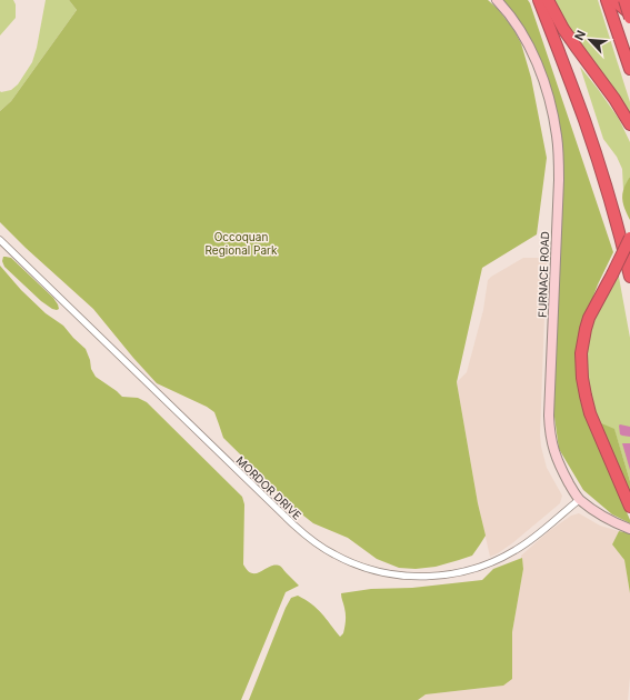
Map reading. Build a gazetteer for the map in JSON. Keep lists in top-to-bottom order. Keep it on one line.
{"streets":{"main road":["FURNACE ROAD"],"street":["MORDOR DRIVE"]},"crossings":[["FURNACE ROAD","MORDOR DRIVE"]],"parks":["Occoquan Regional Park"],"north":"top left"}
